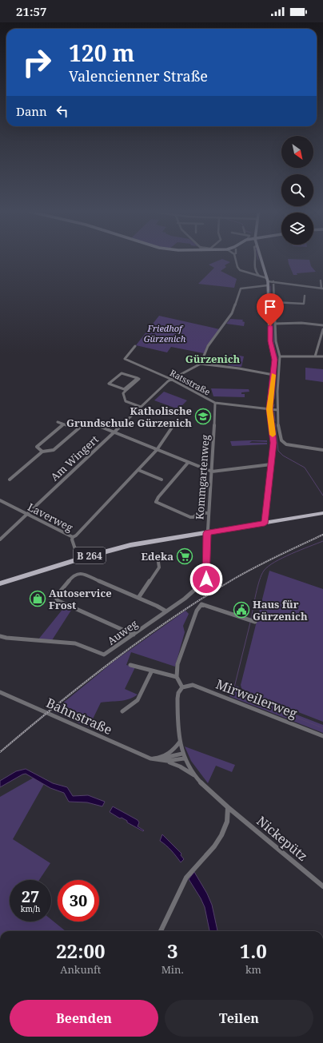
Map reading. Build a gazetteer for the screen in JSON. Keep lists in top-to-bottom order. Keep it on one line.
{"streets":{"main road":["B 264"],"street":["Ratsstraße","Am Wingert","Kommgartenweg","Laverweg","Auweg","Mirweilerweg","Bahnstraße","Nickepütz"]},"crossings":[["Ratsstraße","Am Wingert"],["Ratsstraße","Kommgartenweg"],["Am Wingert","Laverweg"],["Kommgartenweg","B 264"],["Kommgartenweg","Auweg"],["Laverweg","B 264"],["Bahnstraße","Nickepütz"]],"districts":["Gürzenich"],"parks":["Friedhof Gürzenich"],"places":{"school or university":["Katholische Grundschule Gürzenich"],"supermarket":["Edeka"],"shop":["Autoservice Frost"],"public building":["Haus für Gürzenich"]},"north":"bottom right","page":{"status":"21:57","turn":["120 m","Valencienner Straße"],"then":"Dann","speed":"27 km/h","limit":"30","eta":["22:00","Ankunft","3","Min.","1.0","km"],"buttons":["Beenden","Teilen"]}}
